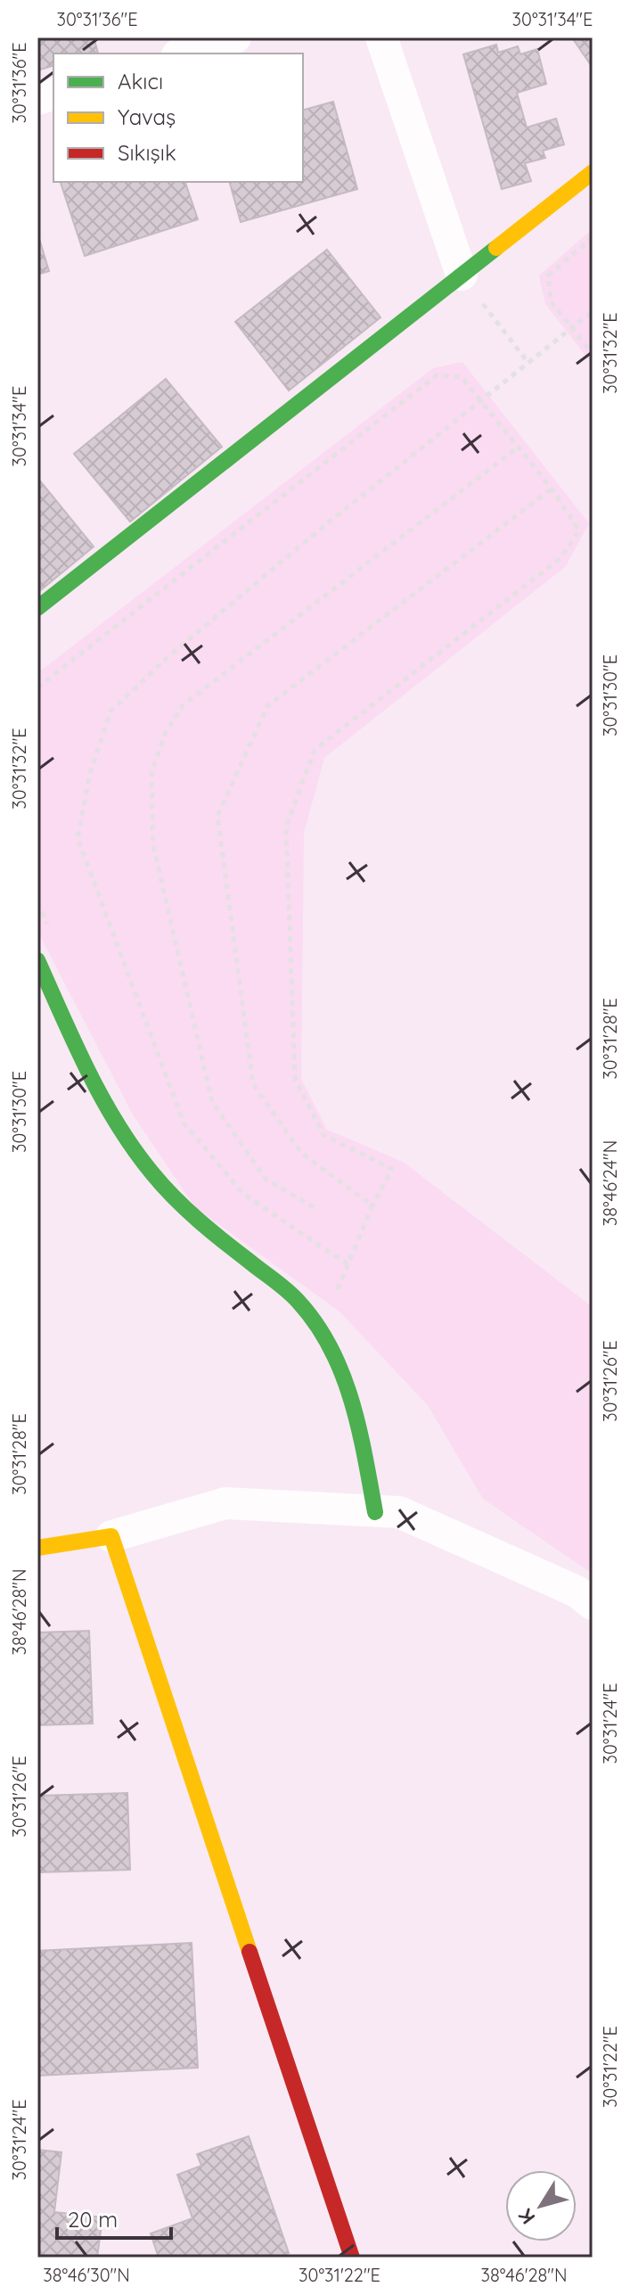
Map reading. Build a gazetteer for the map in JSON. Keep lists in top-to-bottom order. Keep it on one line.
{"legend":["Akıcı","Yavaş","Sıkışık"],"scale_bar":"20 m","north":"bottom left","coordinates":["30°31'36\"E","30°31'34\"E","30°31'32\"E","30°31'30\"E","30°31'28\"E","38°46'24\"N","30°31'26\"E","38°46'28\"N","30°31'24\"E","30°31'22\"E","38°46'30\"N"]}
